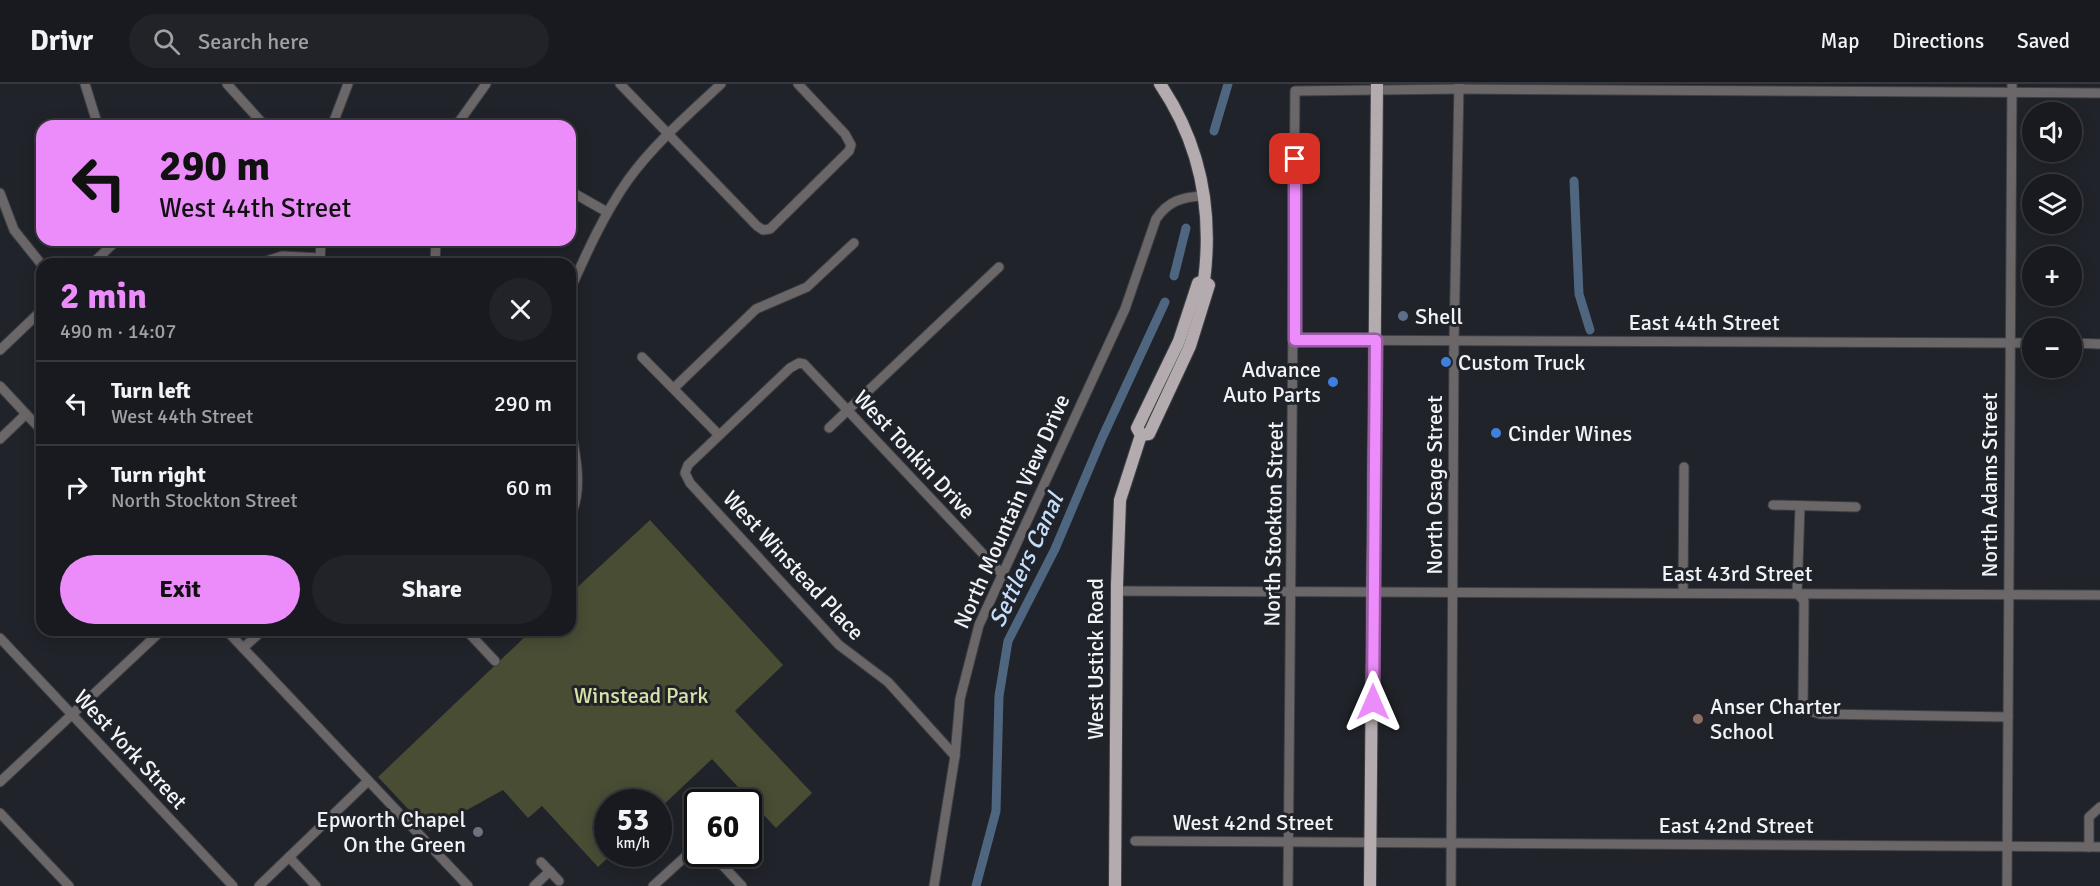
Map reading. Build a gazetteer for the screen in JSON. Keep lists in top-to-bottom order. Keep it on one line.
{"streets":{"main road":["West Ustick Road"],"street":["East 44th Street","West Tonkin Drive","North Osage Street","North Adams Street","North Mountain View Drive","North Stockton Street","West Winstead Place","East 43rd Street","West York Street","West 42nd Street","East 42nd Street"]},"crossings":[["East 44th Street","North Osage Street"],["East 44th Street","North Adams Street"],["East 44th Street","North Stockton Street"],["West Tonkin Drive","North Mountain View Drive"],["West Tonkin Drive","West Winstead Place"],["North Osage Street","East 43rd Street"],["North Osage Street","East 42nd Street"],["North Adams Street","East 43rd Street"],["North Adams Street","East 42nd Street"],["North Mountain View Drive","West Winstead Place"],["North Mountain View Drive","West Ustick Road"],["North Stockton Street","East 43rd Street"],["North Stockton Street","West 42nd Street"],["East 43rd Street","West Ustick Road"],["West 42nd Street","East 42nd Street"]],"water":["Settlers Canal"],"parks":["Winstead Park"],"places":["Shell","Custom Truck","Advance Auto Parts","Cinder Wines","Anser Charter School","Epworth Chapel On the Green"],"page":{"header":"Drivr","search":"Search here","nav":["Map","Directions","Saved"],"map_buttons":["+","−"],"turn":["290 m","West 44th Street"],"heading":["2 min","490 m · 14:07"],"list":[{"name":"Turn left","note":"West 44th Street","value":"290 m"},{"name":"Turn right","note":"North Stockton Street","value":"60 m"}],"buttons":["Exit","Share"],"speed":"53 km/h","limit":"60"}}
